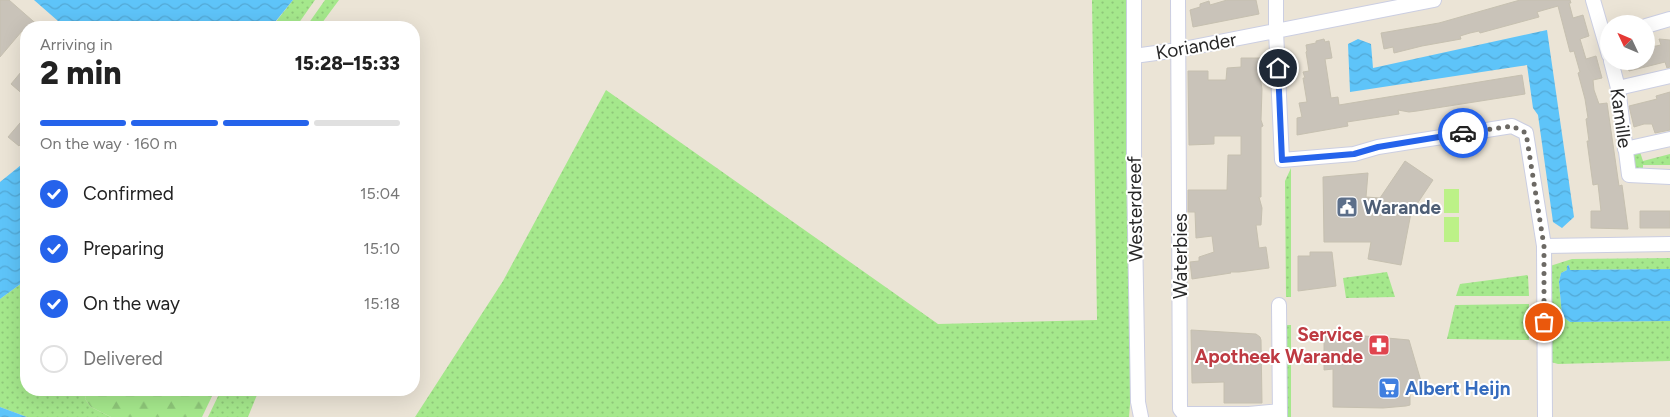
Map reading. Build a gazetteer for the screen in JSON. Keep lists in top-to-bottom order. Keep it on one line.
{"streets":{"street":["Koriander","Kamille","Westerdreef","Waterbies"]},"crossings":[["Koriander","Westerdreef"],["Koriander","Waterbies"]],"places":{"public building":["Warande"],"pharmacy":["Service Apotheek Warande"],"supermarket":["Albert Heijn"]},"north":"top left","page":{"heading":["2 min","Arriving in","15:28–15:33"],"bar":"On the way · 160 m","list":[["Confirmed","15:04"],["Preparing","15:10"],["On the way","15:18"],"Delivered"]}}
